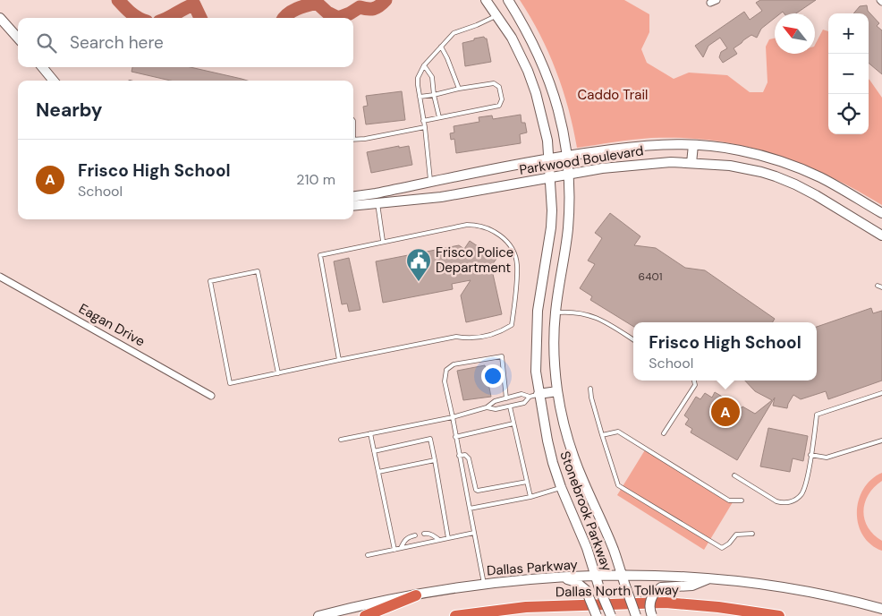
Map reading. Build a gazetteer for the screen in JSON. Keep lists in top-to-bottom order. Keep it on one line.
{"streets":{"highway":["Dallas North Tollway"],"main road":["Parkwood Boulevard","Stonebrook Parkway","Dallas Parkway"],"street":["Eagan Drive"]},"crossings":[["Parkwood Boulevard","Stonebrook Parkway"],["Stonebrook Parkway","Dallas Parkway"]],"parks":["Caddo Trail"],"places":{"public building":["Frisco Police Department"]},"house_numbers":["6401"],"north":"top left","page":{"map_buttons":["+","−"],"search":"Search here","heading":"Nearby","list":[{"mark":"A","name":"Frisco High School","note":"School","value":"210 m"}],"popup":["Frisco High School","School"],"pins":"A"}}
